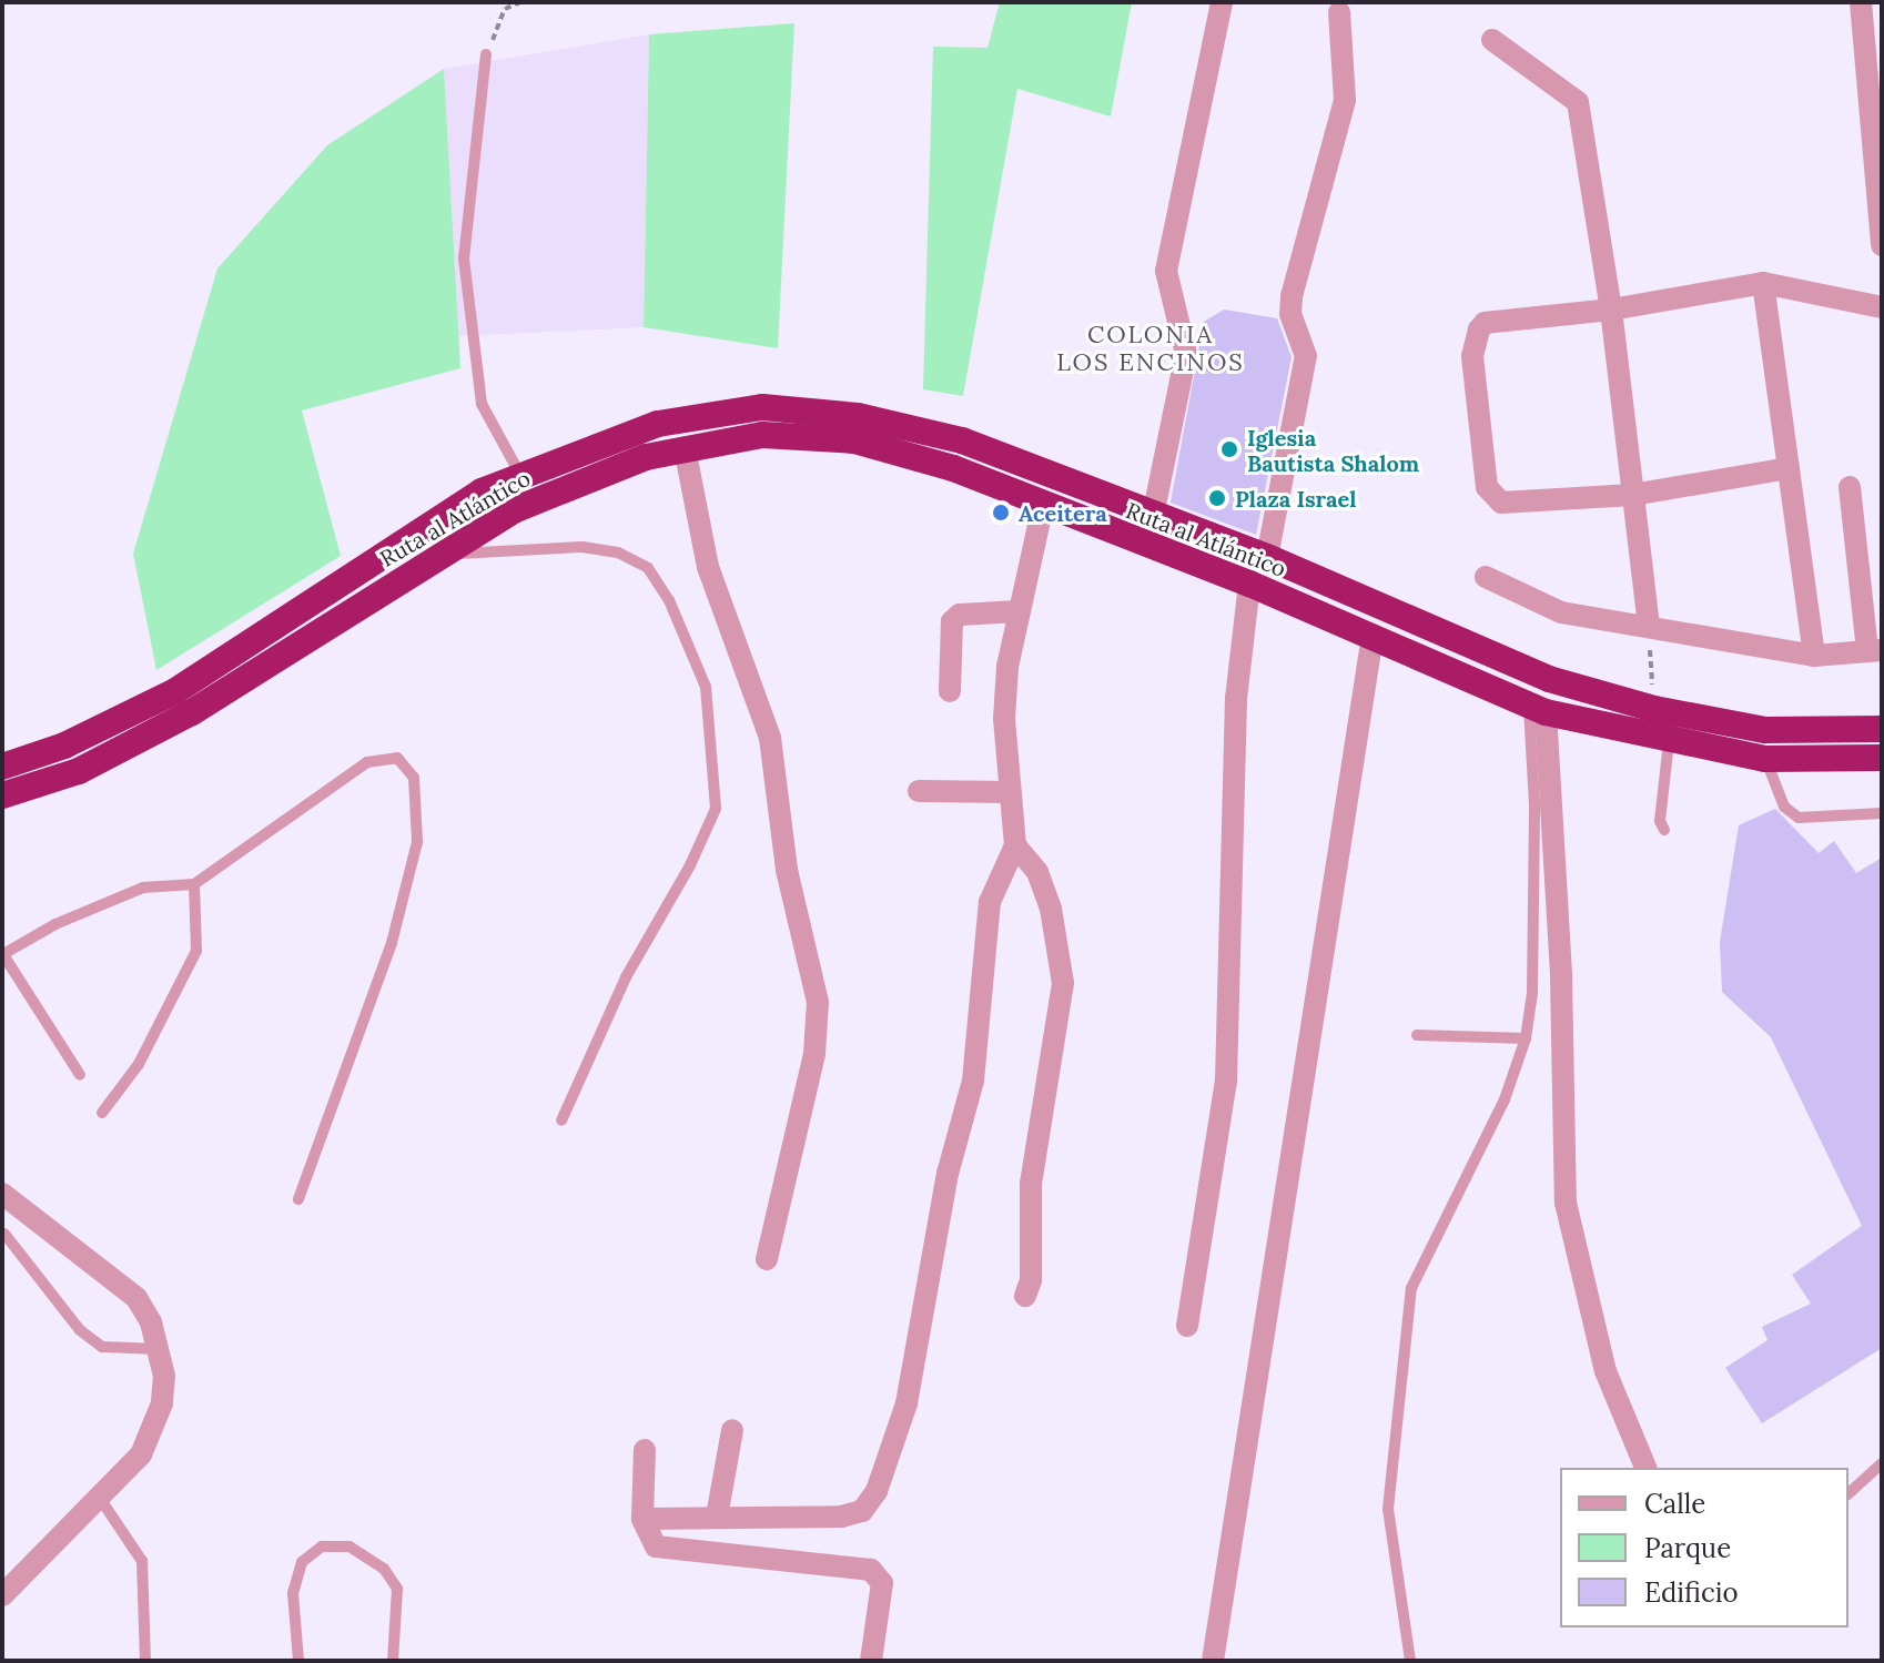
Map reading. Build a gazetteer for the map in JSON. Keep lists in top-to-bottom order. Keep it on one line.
{"streets":{"highway":["Ruta al Atlántico"]},"districts":["COLONIA LOS ENCINOS"],"places":["Iglesia Bautista Shalom","Plaza Israel","Aceitera"],"legend":["Calle","Parque","Edificio"]}
